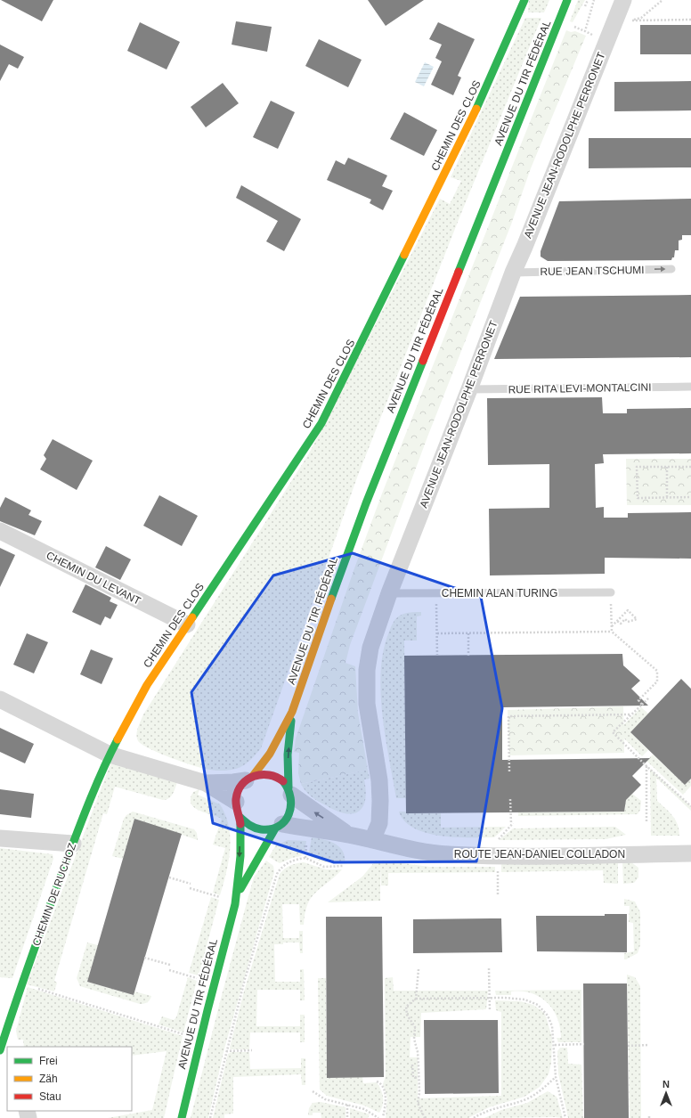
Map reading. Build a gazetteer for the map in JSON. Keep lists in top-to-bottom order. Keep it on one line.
{"streets":{"main road":["AVENUE DU TIR FÉDÉRAL","CHEMIN DES CLOS","CHEMIN DE RUCHOZ"],"street":["AVENUE JEAN-RODOLPHE PERRONET","CHEMIN DU LEVANT","ROUTE JEAN-DANIEL COLLADON"],"lane":["RUE JEAN TSCHUMI","RUE RITA LEVI-MONTALCINI","CHEMIN ALAN TURING"]},"crossings":[["AVENUE DU TIR FÉDÉRAL","ROUTE JEAN-DANIEL COLLADON"],["CHEMIN DES CLOS","CHEMIN DU LEVANT"],["CHEMIN DES CLOS","CHEMIN DE RUCHOZ"],["AVENUE JEAN-RODOLPHE PERRONET","RUE JEAN TSCHUMI"],["AVENUE JEAN-RODOLPHE PERRONET","RUE RITA LEVI-MONTALCINI"],["AVENUE JEAN-RODOLPHE PERRONET","CHEMIN ALAN TURING"],["AVENUE JEAN-RODOLPHE PERRONET","ROUTE JEAN-DANIEL COLLADON"]],"one_way":["RUE JEAN TSCHUMI"],"legend":["Frei","Zäh","Stau"],"north":"top"}
